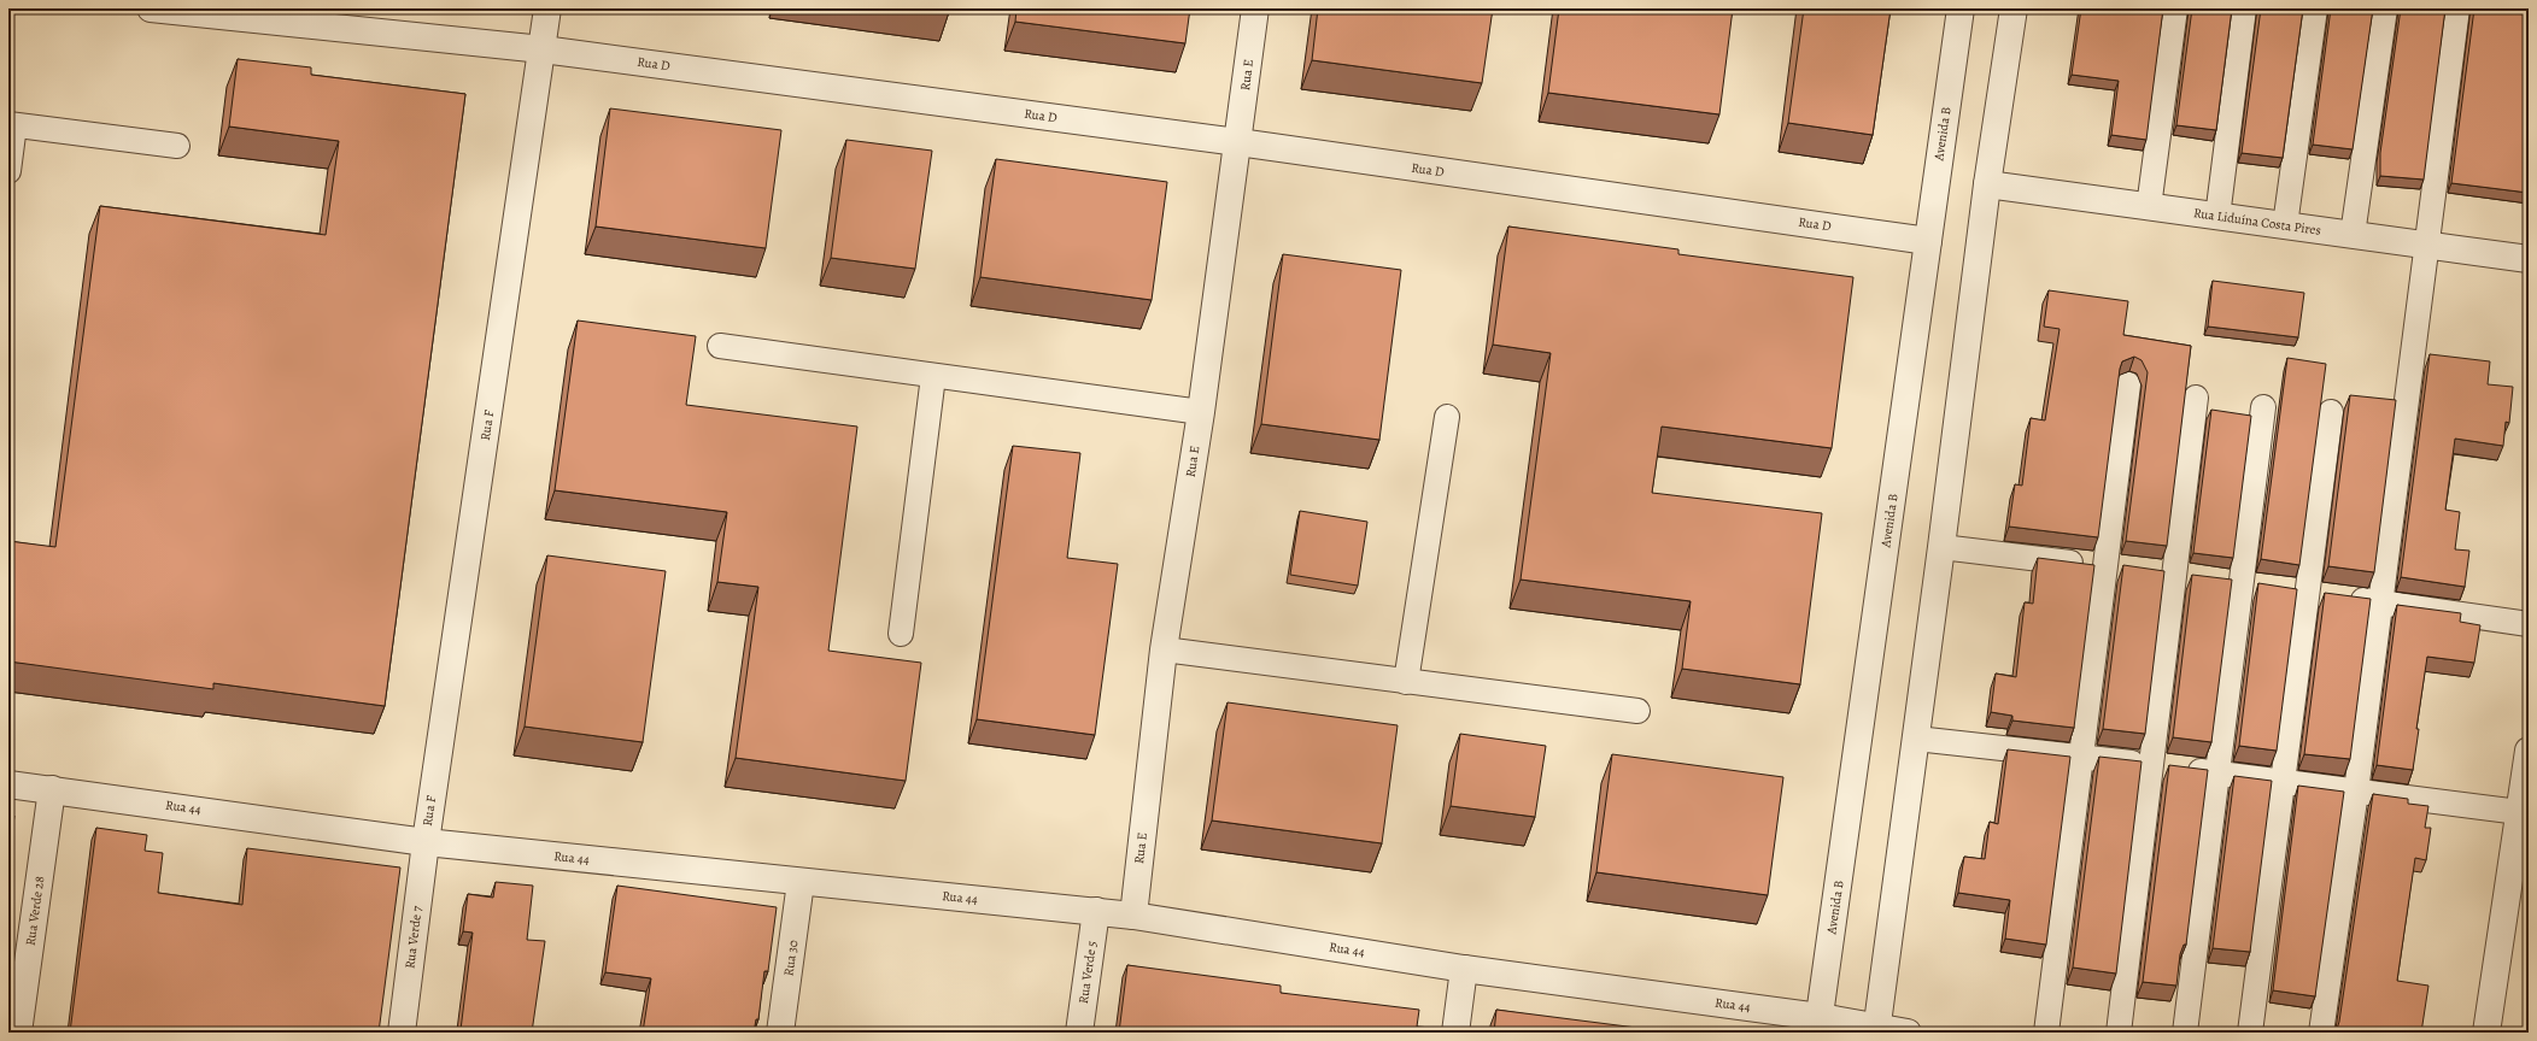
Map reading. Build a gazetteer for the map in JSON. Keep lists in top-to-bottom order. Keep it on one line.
{"streets":{"street":["Rua D","Rua E","Avenida B","Rua Liduína Costa Pires","Rua F","Rua 44","Rua Verde 28","Rua Verde 7","Rua 30","Rua Verde 5"]},"crossings":[["Rua D","Rua E"],["Rua D","Avenida B"],["Rua D","Rua F"],["Rua E","Rua 44"],["Avenida B","Rua 44"],["Rua F","Rua 44"],["Rua F","Rua Verde 7"],["Rua 44","Rua Verde 28"],["Rua 44","Rua Verde 7"],["Rua 44","Rua 30"],["Rua 44","Rua Verde 5"]]}
